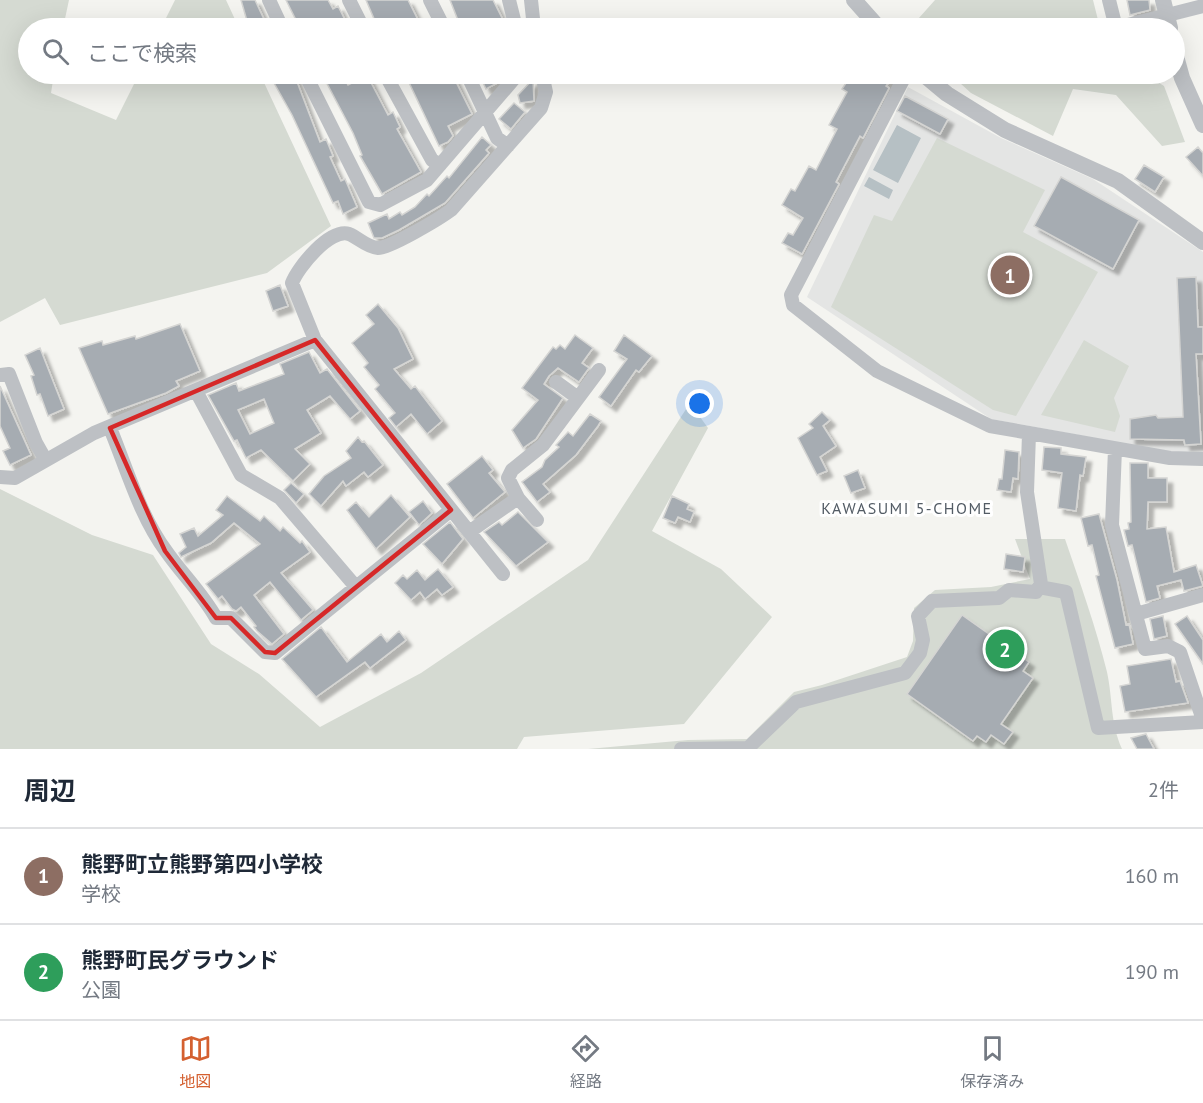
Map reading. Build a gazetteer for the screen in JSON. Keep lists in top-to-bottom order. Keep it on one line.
{"districts":["KAWASUMI 5-CHOME"],"page":{"search":"ここで検索","pins":["1","2"],"heading":["周辺","2件"],"list":[{"mark":"1","name":"熊野町立熊野第四小学校","note":"学校","value":"160 m"},{"mark":"2","name":"熊野町民グラウンド","note":"公園","value":"190 m"}],"nav":["地図","経路","保存済み"]}}
